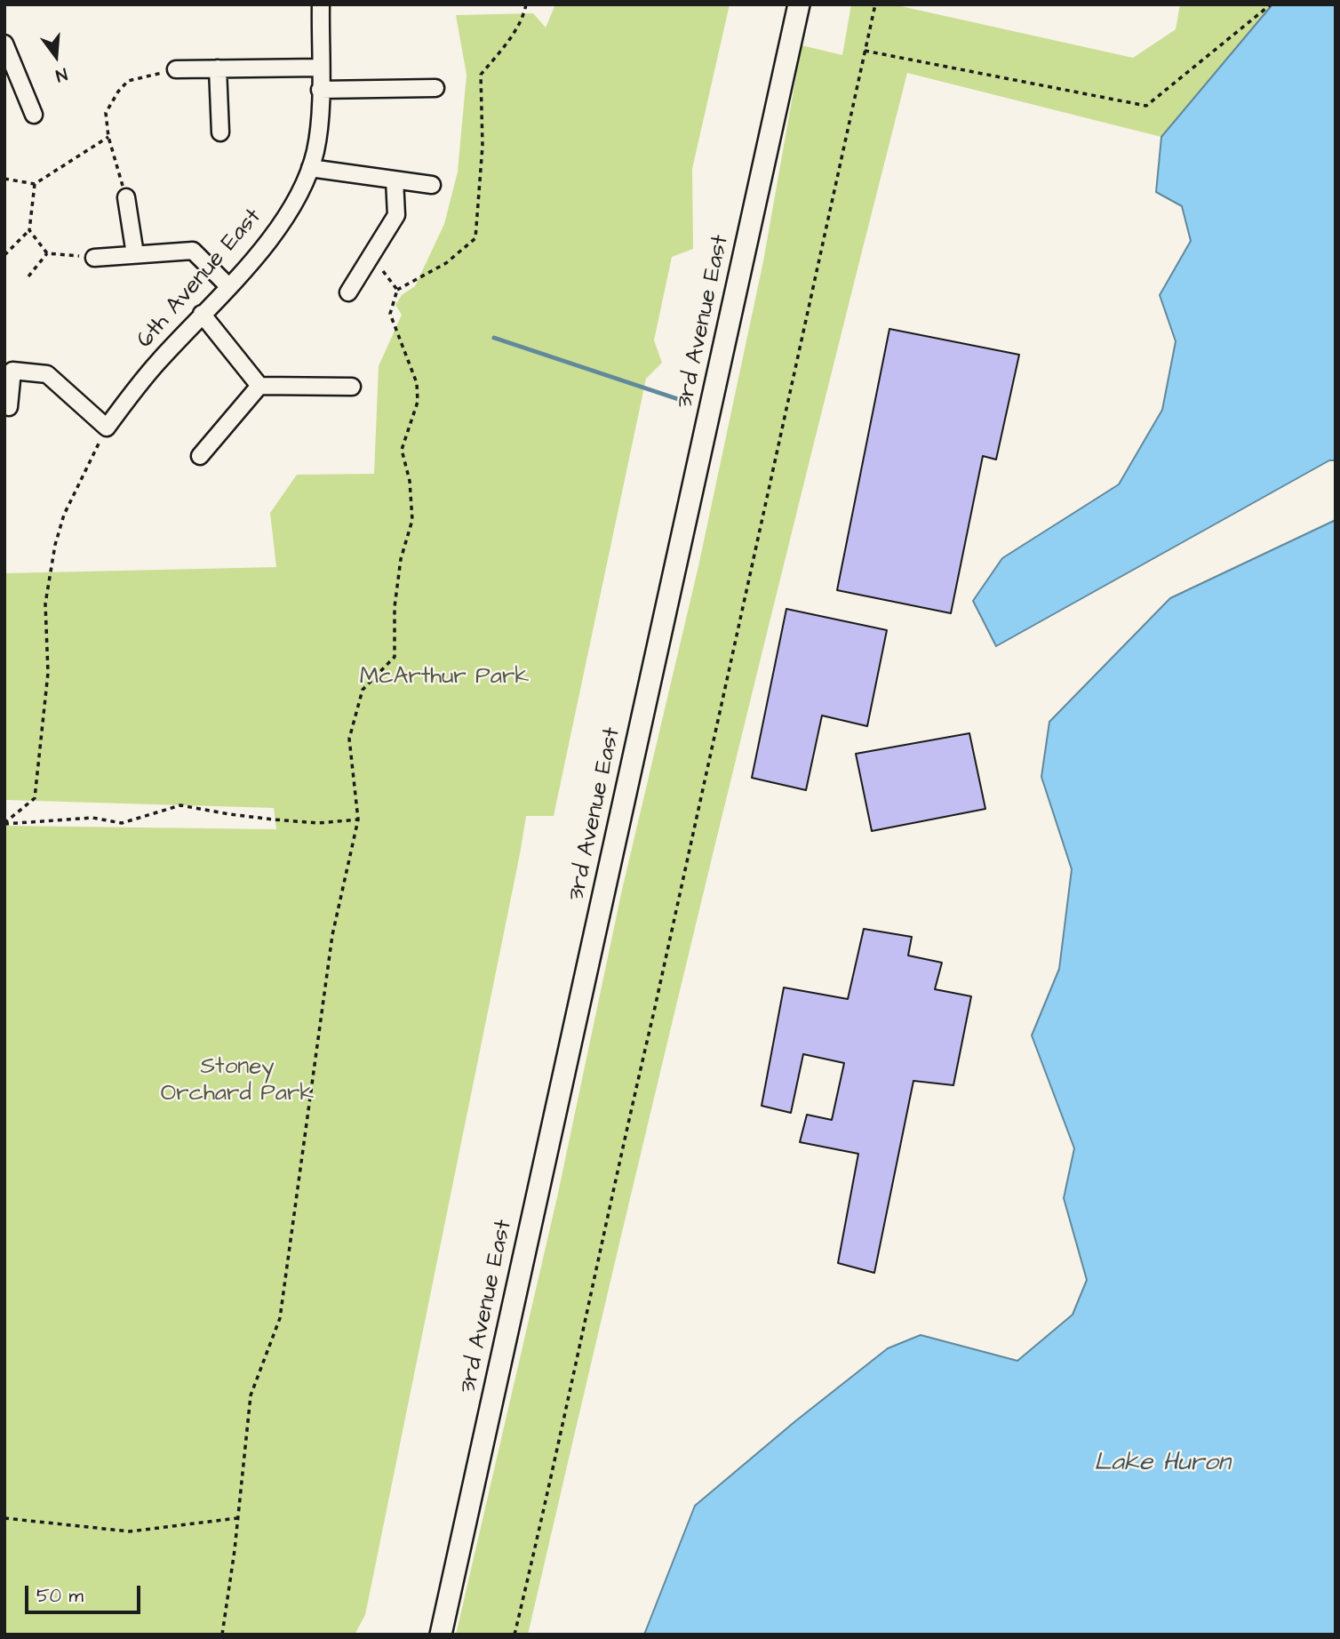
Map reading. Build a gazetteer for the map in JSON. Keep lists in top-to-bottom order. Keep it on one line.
{"streets":{"main road":["3rd Avenue East"],"street":["6th Avenue East"]},"water":["Lake Huron"],"parks":["McArthur Park","Stoney Orchard Park"],"scale_bar":"50 m","north":"bottom"}
